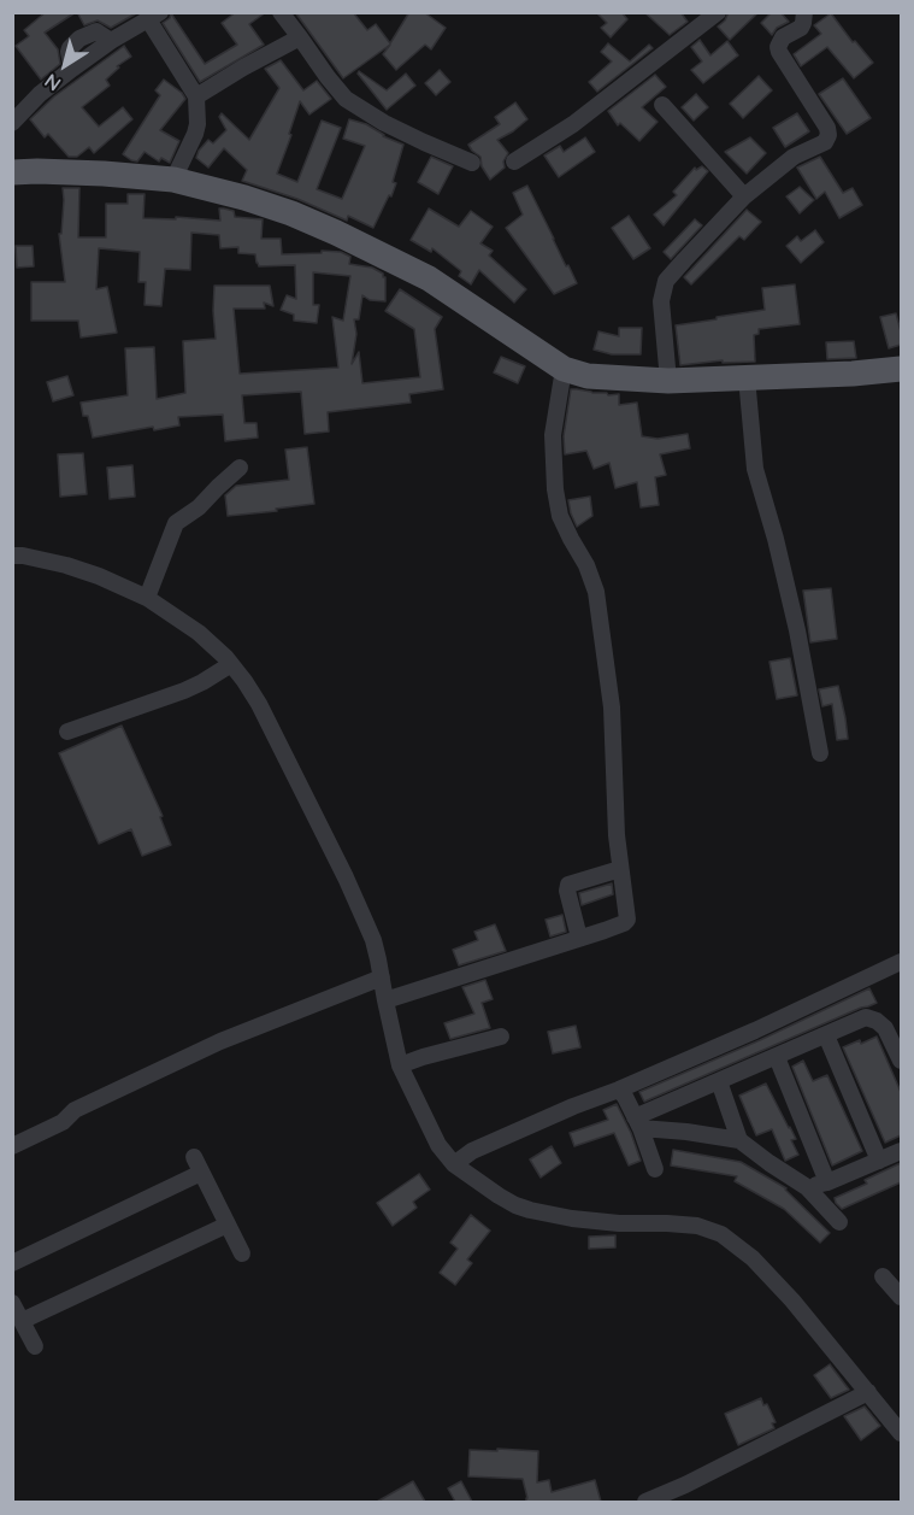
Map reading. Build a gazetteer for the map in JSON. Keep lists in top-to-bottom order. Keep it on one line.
{"north":"bottom left"}
